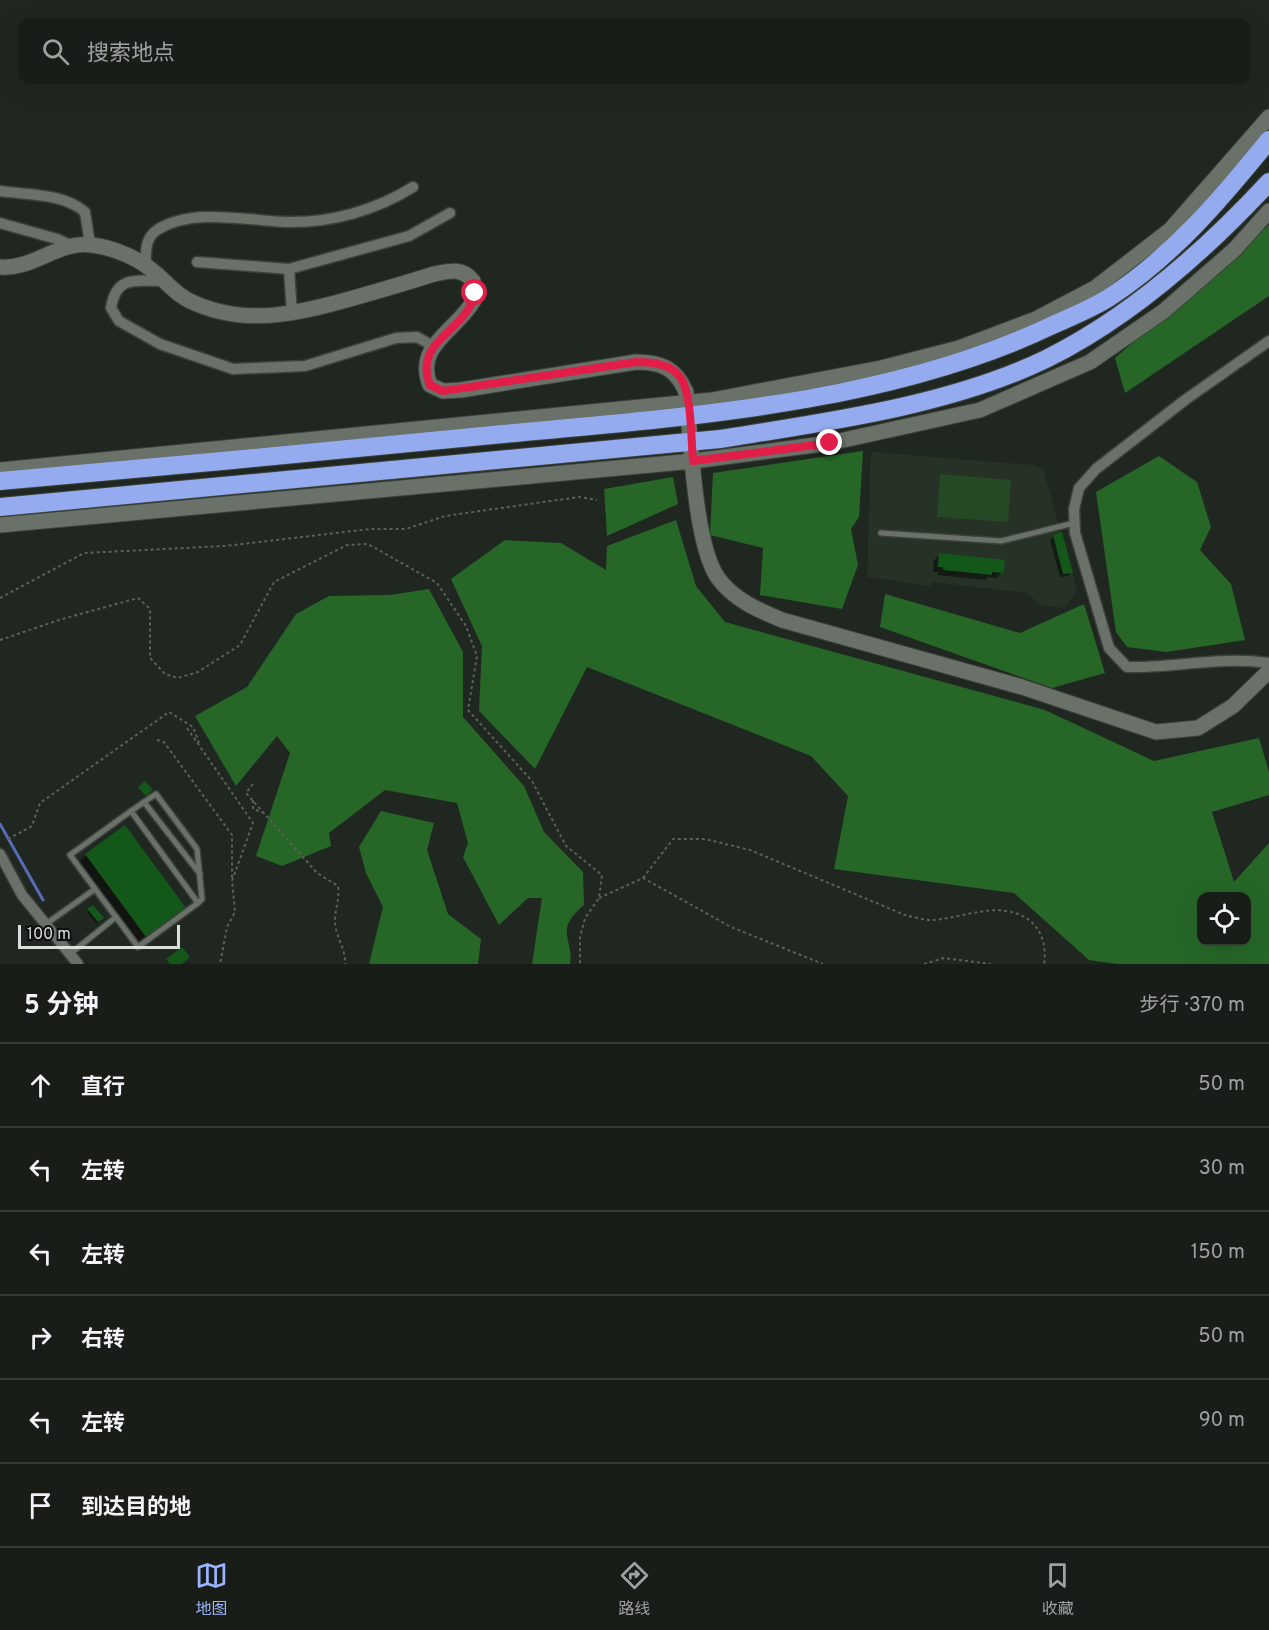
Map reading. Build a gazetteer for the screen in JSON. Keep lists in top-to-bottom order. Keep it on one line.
{"scale_bar":"100 m","page":{"search":"搜索地点","scale":"100 m","heading":["5 分钟","步行 · 370 m"],"list":[["直行","50 m"],["左转","30 m"],["左转","150 m"],["右转","50 m"],["左转","90 m"],"到达目的地"],"nav":["地图","路线","收藏"]}}
